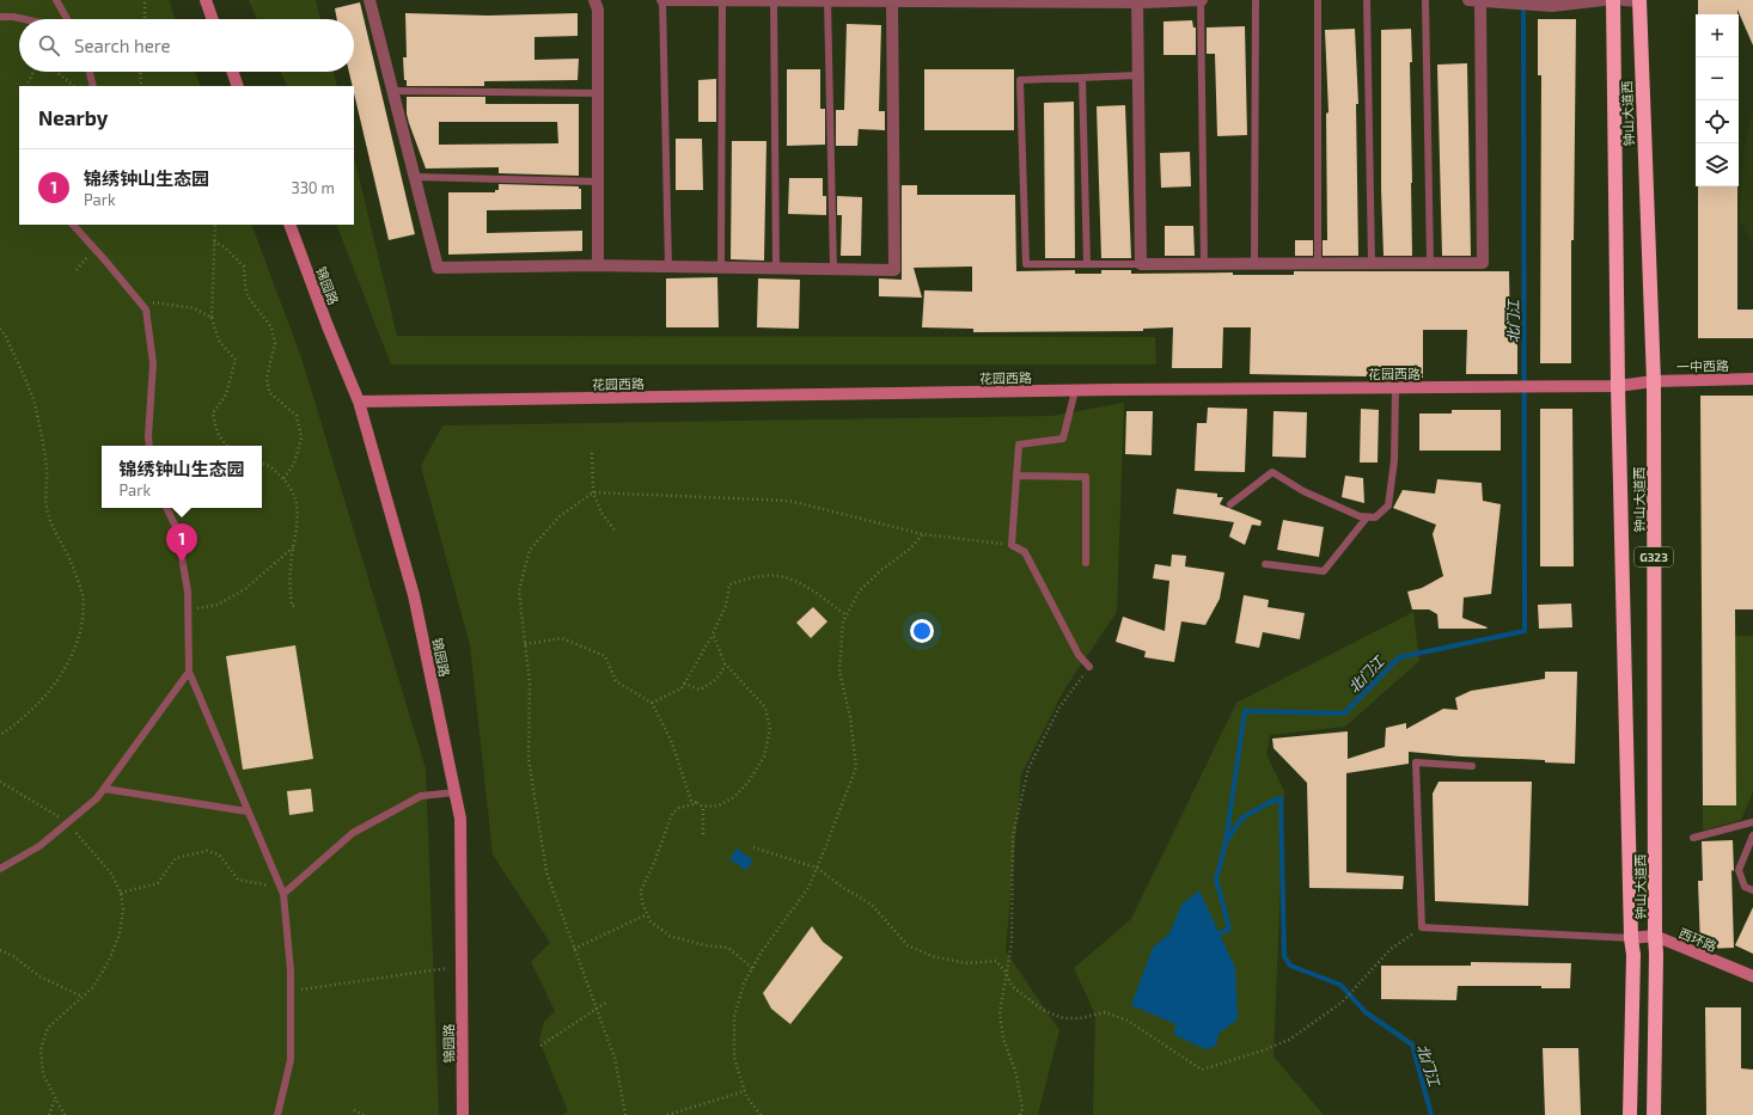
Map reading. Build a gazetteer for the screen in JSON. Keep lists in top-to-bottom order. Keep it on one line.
{"streets":{"highway":["钟山大道西","G323"],"street":["锦园路","一中西路","花园西路","西环路"]},"crossings":[["钟山大道西","一中西路"],["钟山大道西","花园西路"],["钟山大道西","西环路"],["锦园路","花园西路"],["一中西路","花园西路"]],"water":["北门江"],"page":{"map_buttons":["+","−"],"search":"Search here","heading":"Nearby","list":[{"mark":"1","name":"锦绣钟山生态园","note":"Park","value":"330 m"}],"popup":["锦绣钟山生态园","Park"],"pins":"1"}}
